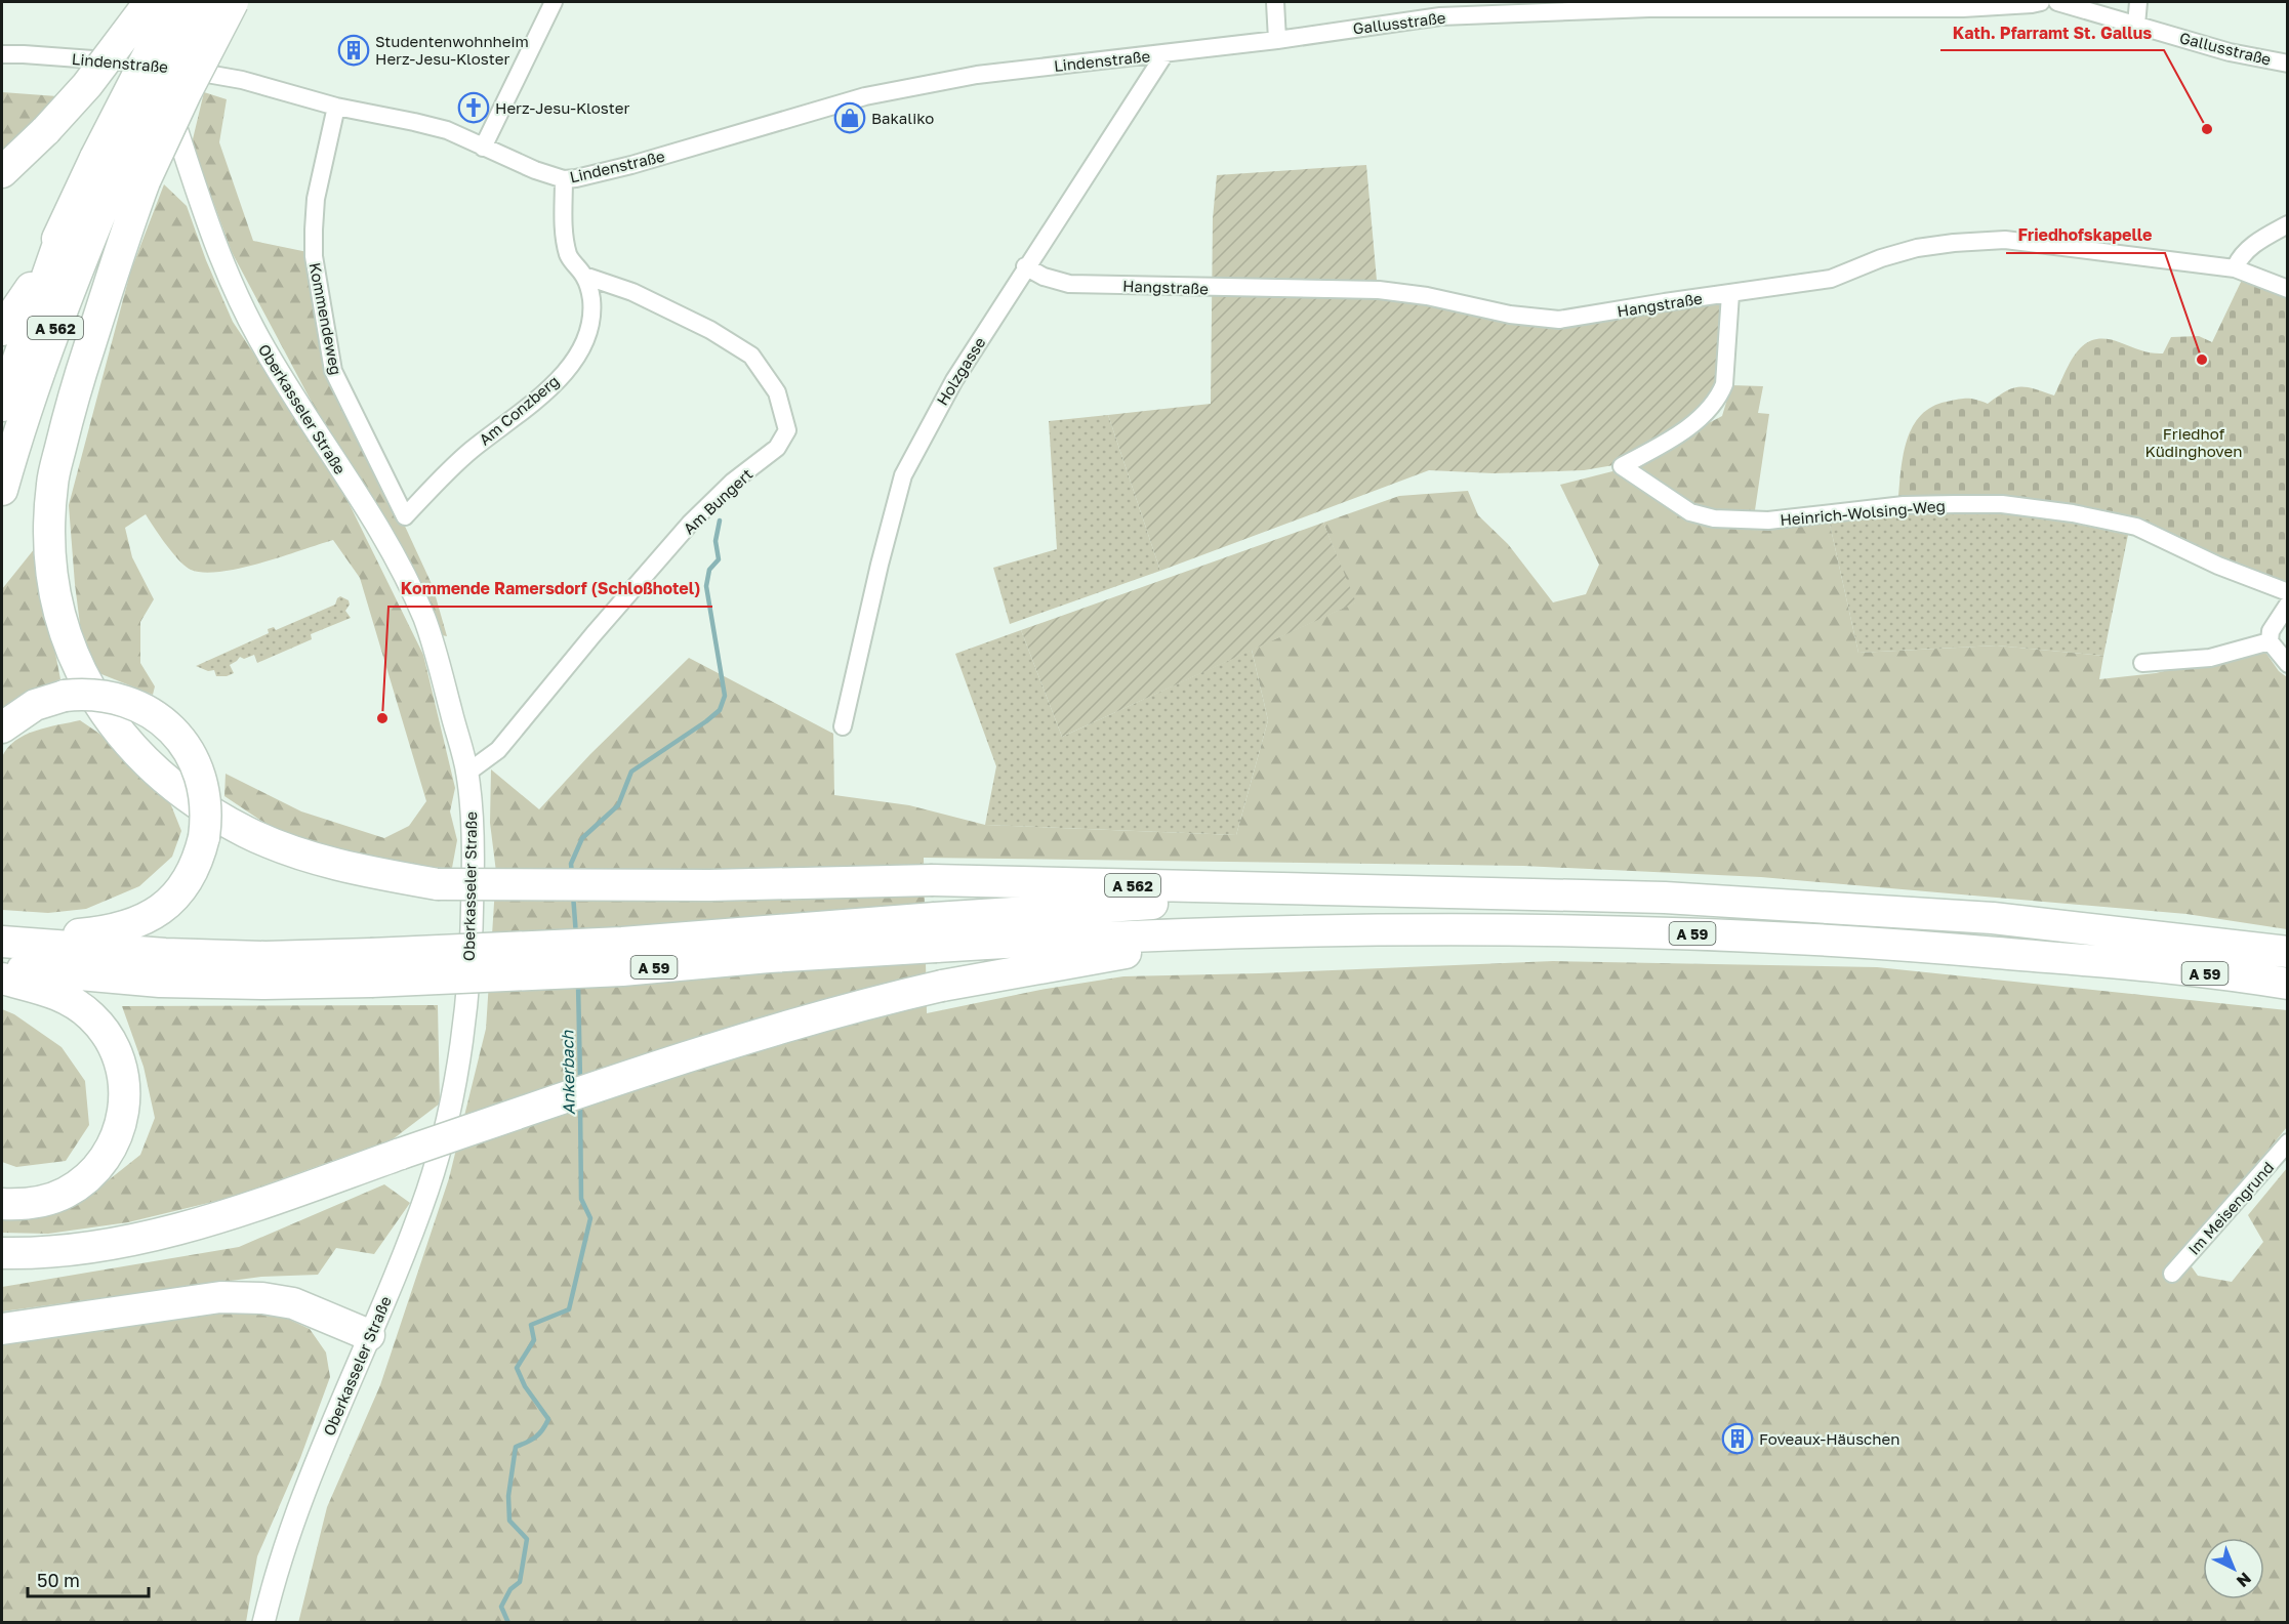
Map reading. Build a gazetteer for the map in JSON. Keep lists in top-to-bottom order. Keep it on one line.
{"streets":{"highway":["A 562","A 59"],"street":["Gallusstraße","Lindenstraße","Hangstraße","Kommendeweg","Holzgasse","Oberkasseler Straße","Am Conzberg","Am Bungert","Heinrich-Wolsing-Weg","Im Meisengrund"]},"crossings":[["Gallusstraße","Lindenstraße"],["Gallusstraße","Holzgasse"],["Lindenstraße","Kommendeweg"],["Lindenstraße","Holzgasse"],["Lindenstraße","Oberkasseler Straße"],["Lindenstraße","Am Conzberg"],["Hangstraße","Holzgasse"],["Hangstraße","Heinrich-Wolsing-Weg"],["Kommendeweg","Am Conzberg"],["A 562","A 59"],["Oberkasseler Straße","Am Bungert"],["Am Conzberg","Am Bungert"]],"water":["Ankerbach"],"parks":["Friedhof Küdinghoven"],"places":{"building":["Studentenwohnheim Herz-Jesu-Kloster","Foveaux-Häuschen"],"church":["Herz-Jesu-Kloster"],"shop":["Bakaliko"],"other":["Kath. Pfarramt St. Gallus","Friedhofskapelle","Kommende Ramersdorf (Schloßhotel)"]},"scale_bar":"50 m","north":"bottom right"}
